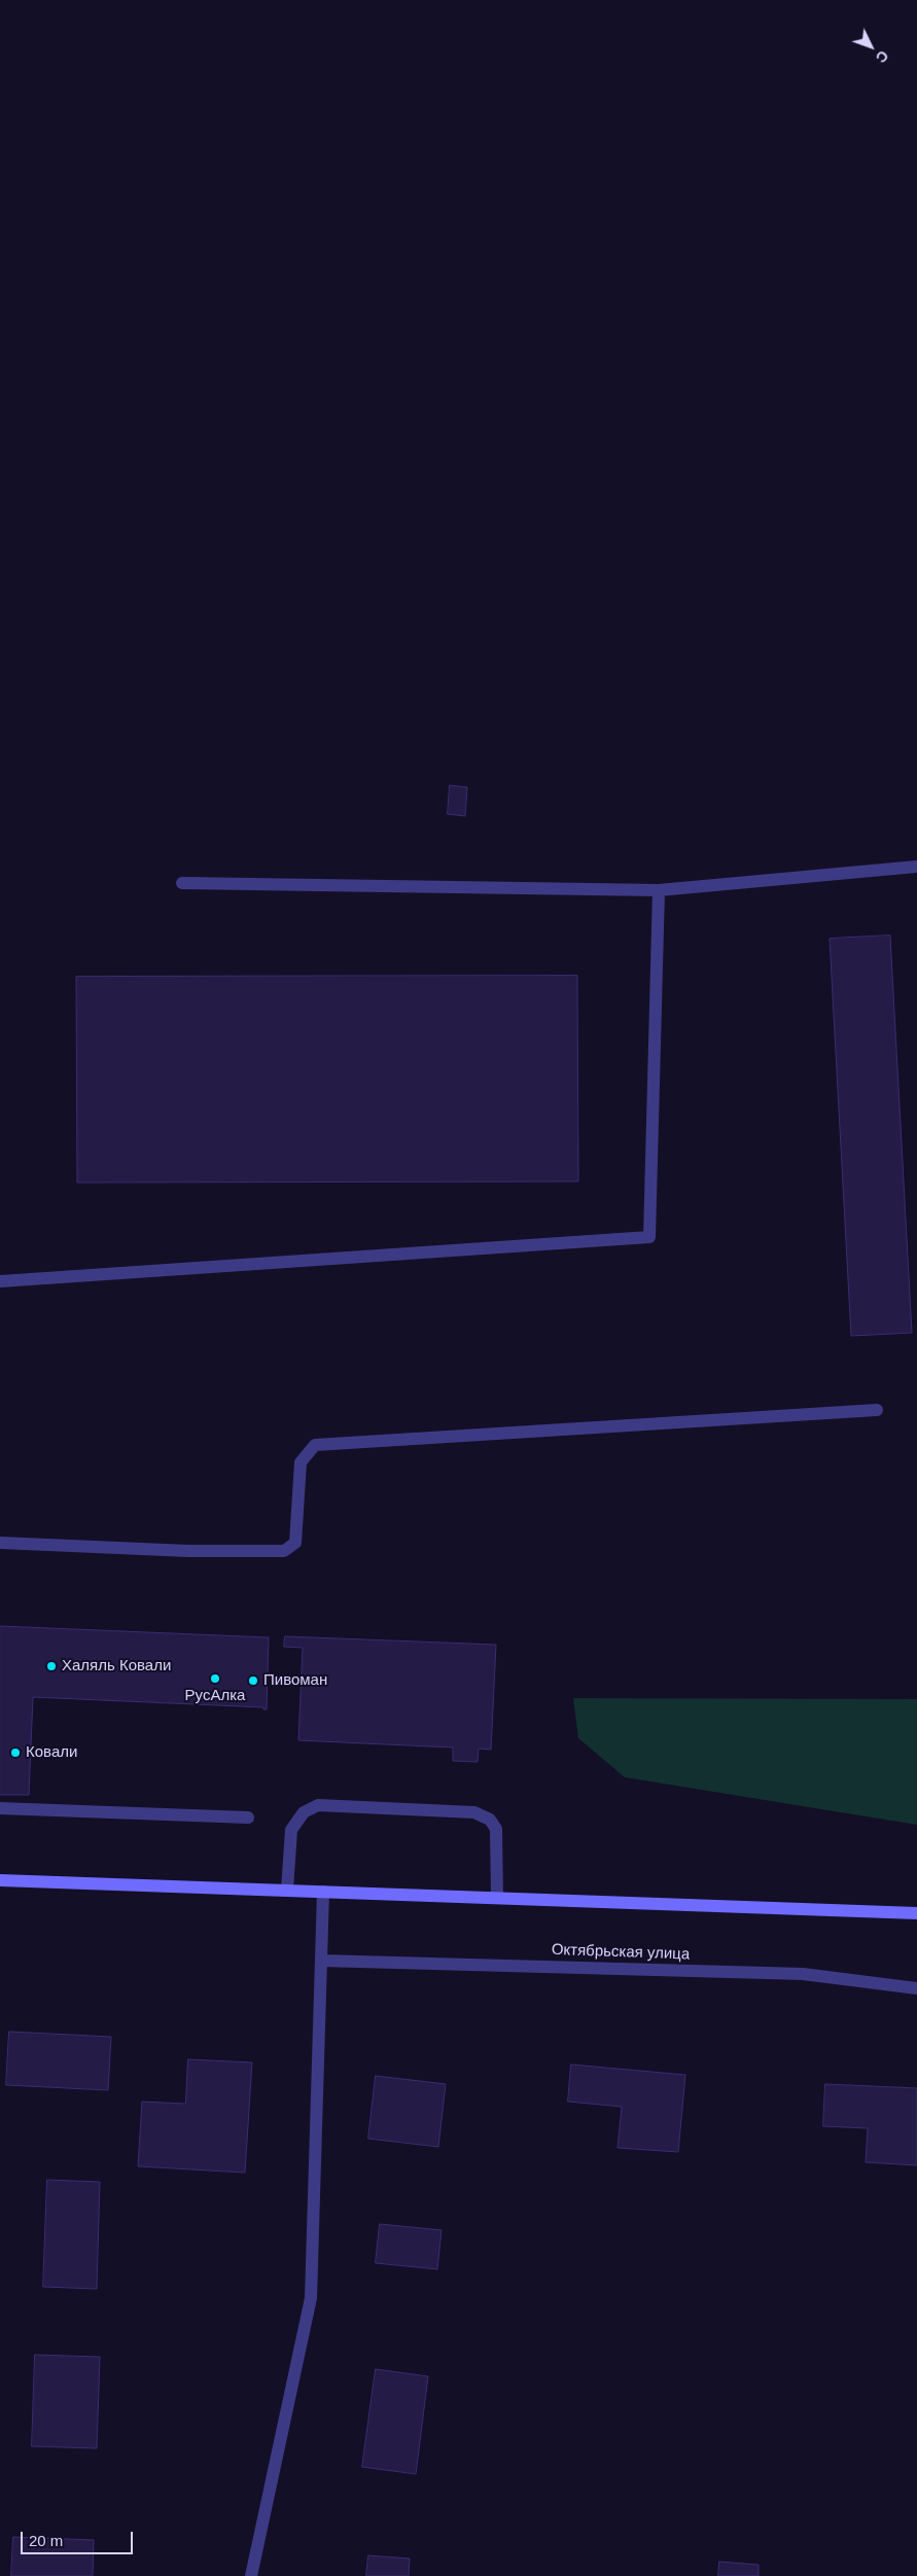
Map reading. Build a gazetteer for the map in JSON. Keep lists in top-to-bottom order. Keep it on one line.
{"streets":{"street":["Октябрьская улица"]},"places":["Халяль Ковали","РусАлка","Пивоман","Ковали"],"scale_bar":"20 m","north":"bottom right"}
